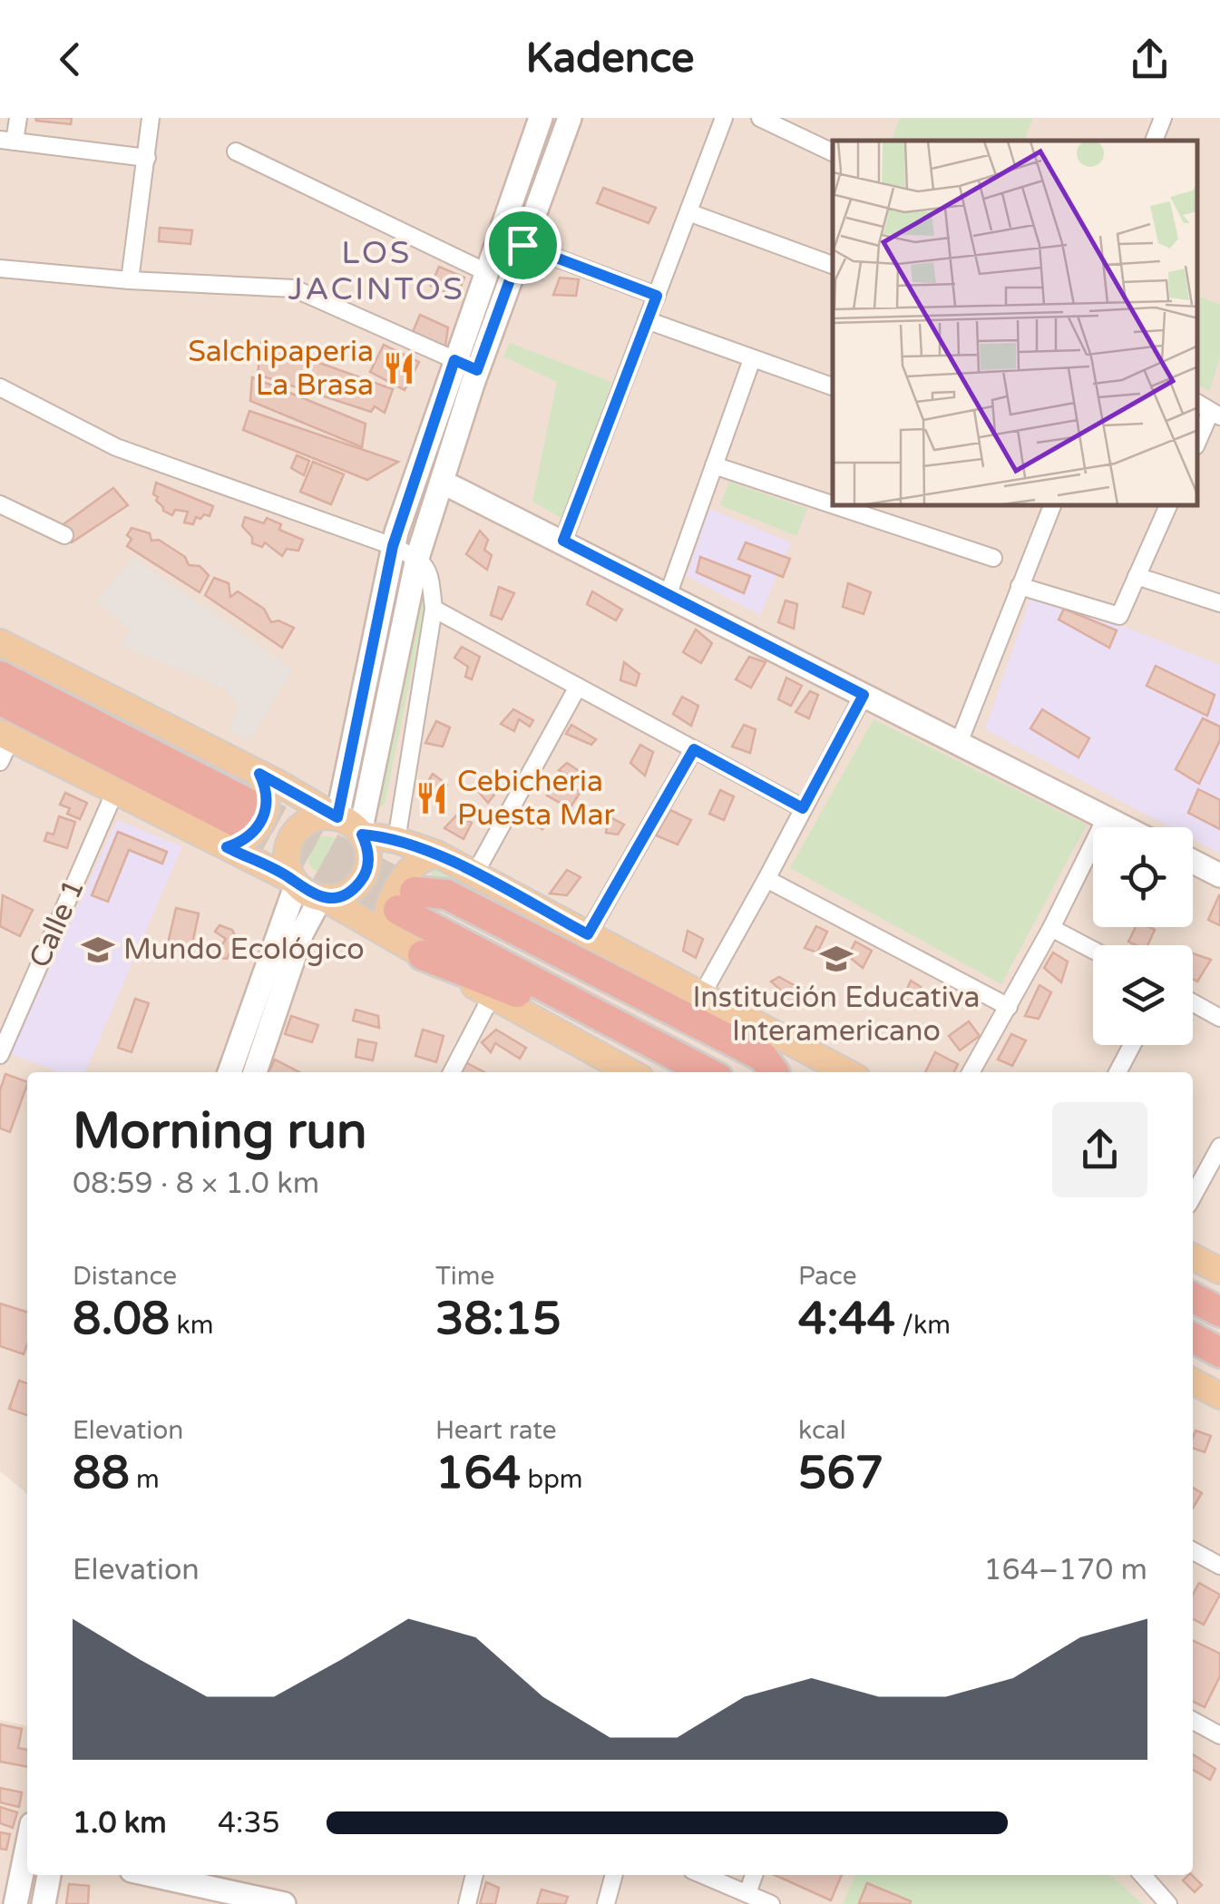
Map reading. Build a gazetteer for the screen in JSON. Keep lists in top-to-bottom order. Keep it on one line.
{"streets":{"street":["Calle 1"]},"districts":["LOS JACINTOS"],"places":{"restaurant":["Salchipaperia La Brasa","Cebicheria Puesta Mar"],"school or university":["Mundo Ecológico","Institución Educativa Interamericano"]},"page":{"header":"Kadence","heading":["Morning run","08:59 · 8 × 1.0 km"],"stats":[["Distance","8.08 km"],["Time","38:15"],["Pace","4:44 /km"],["Elevation","88 m"],["Heart rate","164 bpm"],["kcal","567"]],"chart":["Elevation","164–170 m"],"list":[{"name":"1.0 km","note":"4:35"}]}}
